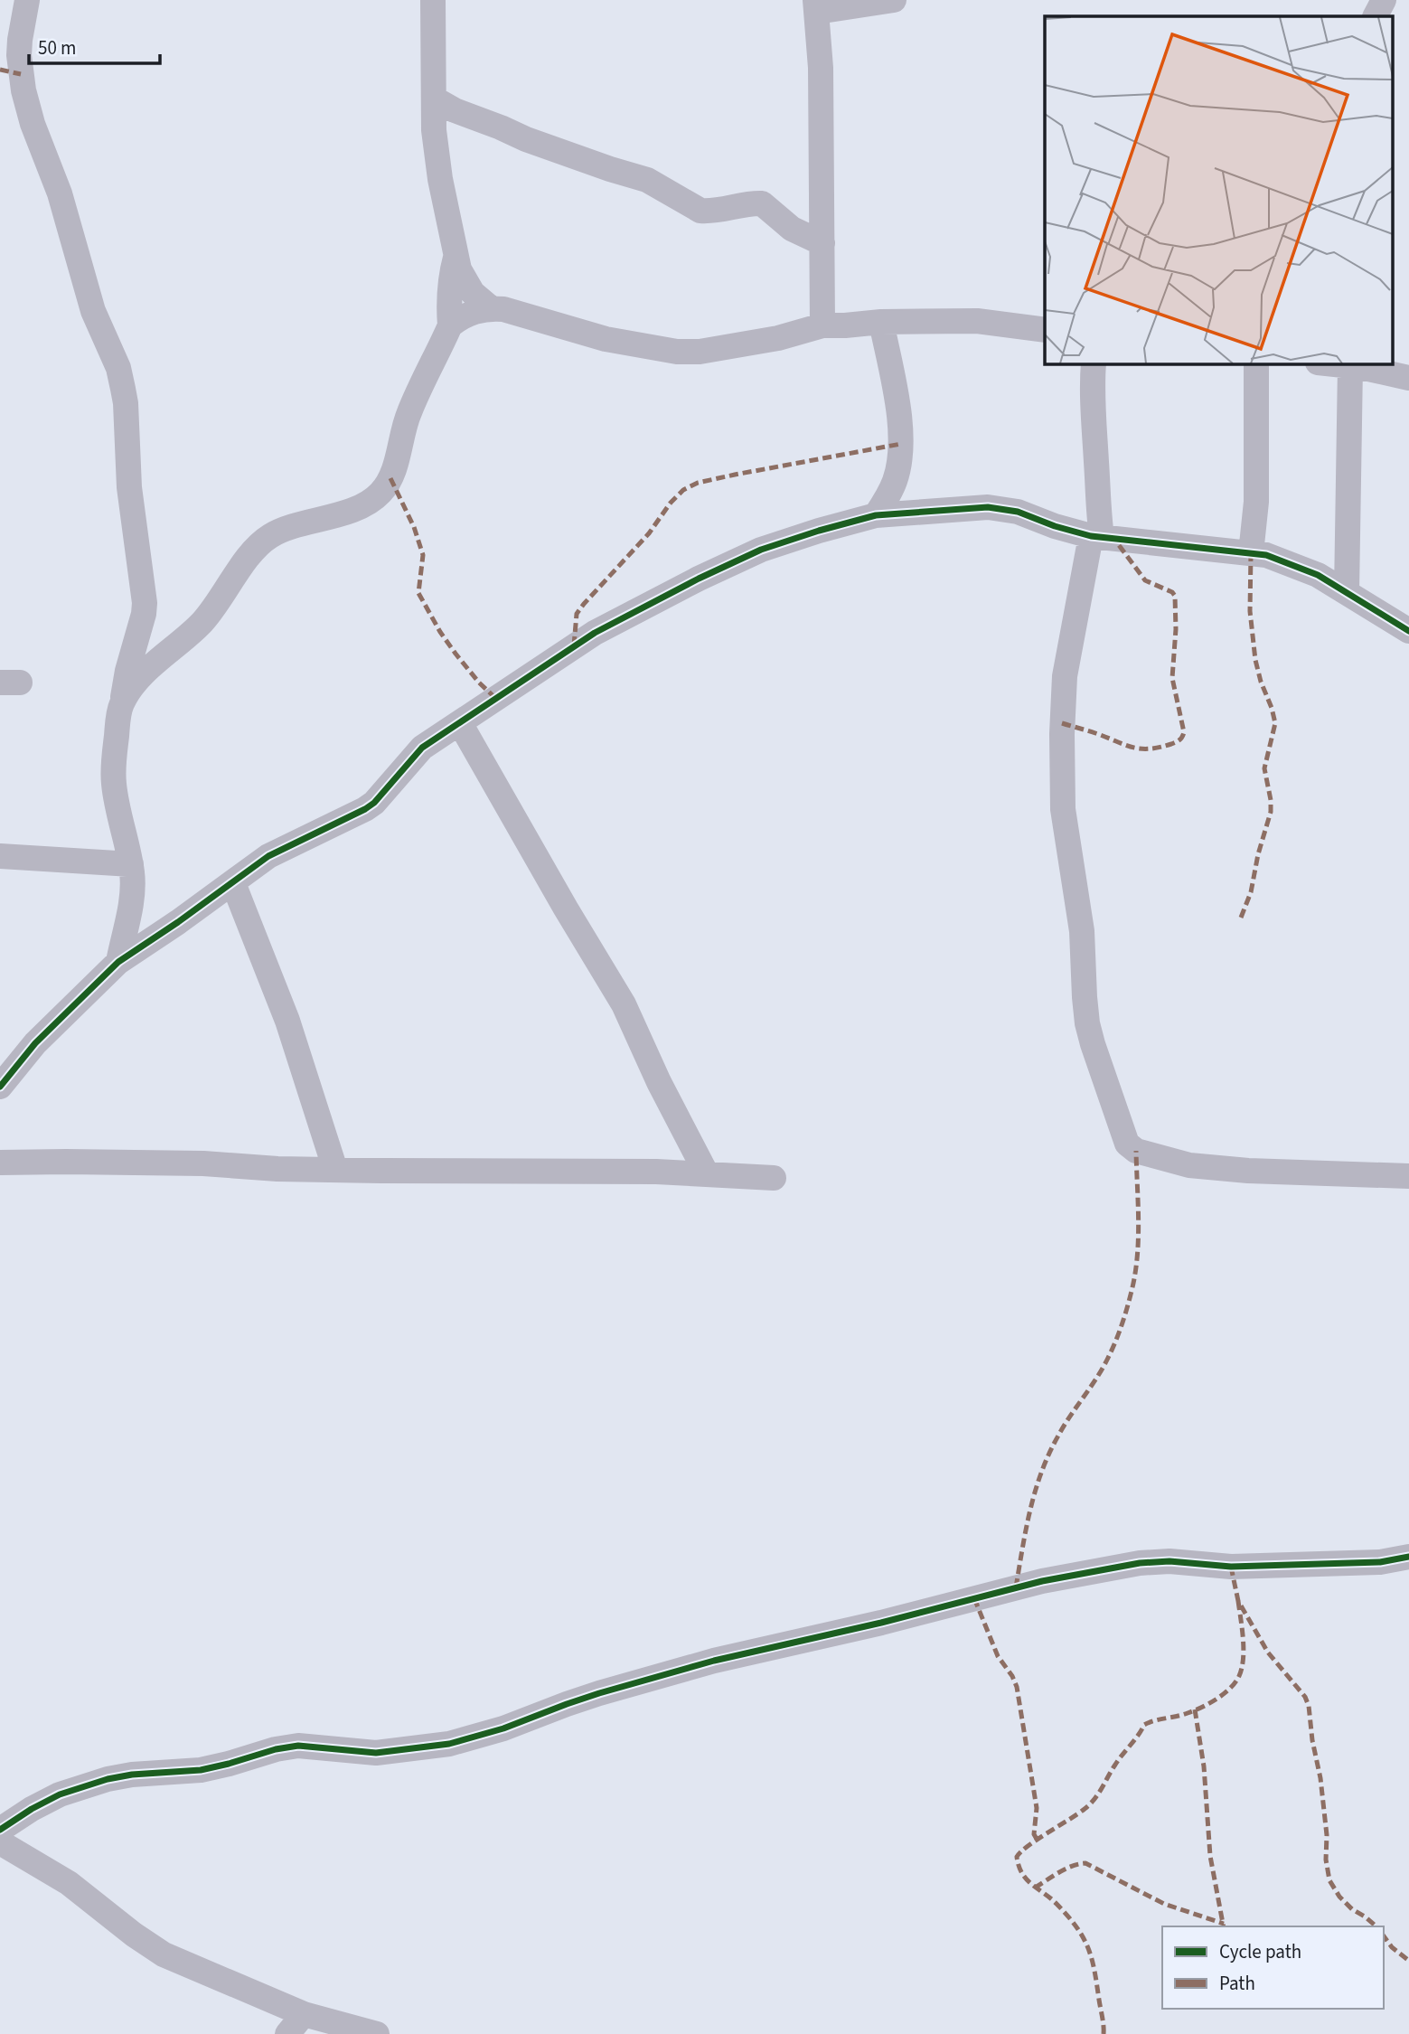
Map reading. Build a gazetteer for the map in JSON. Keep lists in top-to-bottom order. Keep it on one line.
{"legend":["Cycle path","Path"],"scale_bar":"50 m"}
